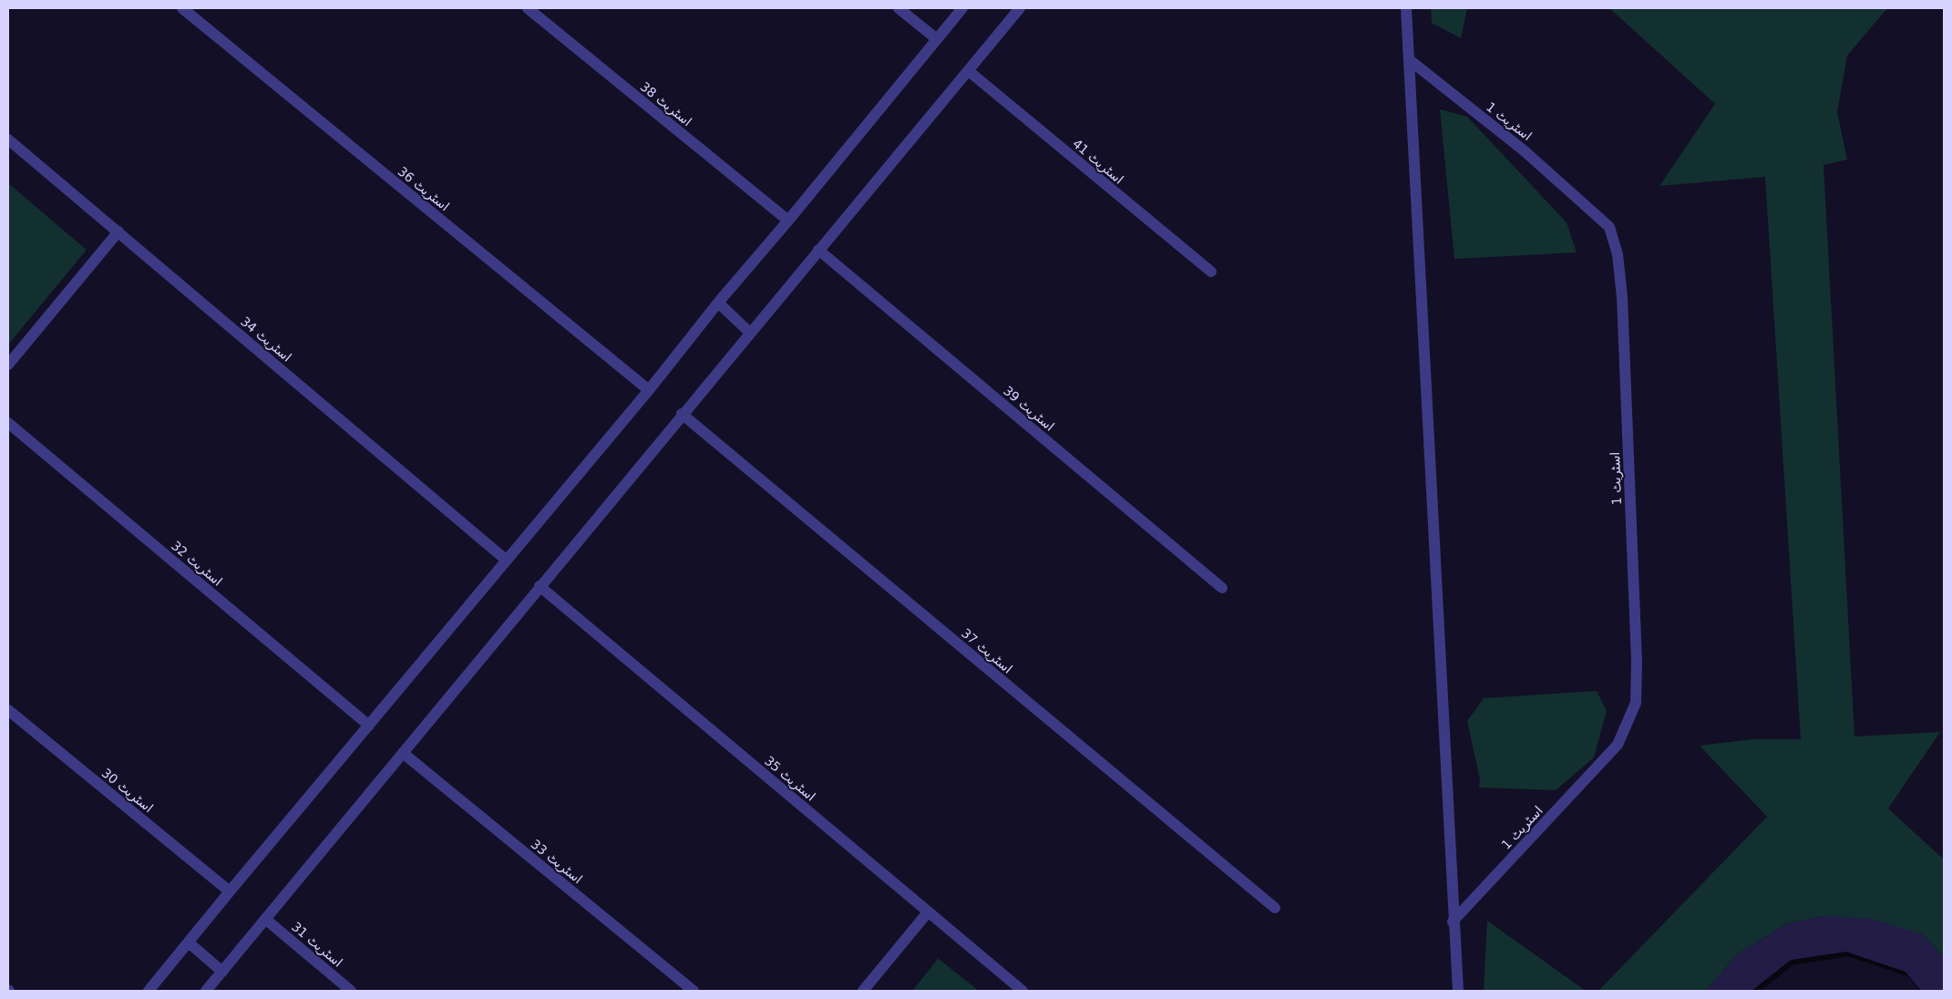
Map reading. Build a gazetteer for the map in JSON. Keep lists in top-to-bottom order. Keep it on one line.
{"streets":{"street":["اسٹریٹ 38","اسٹریٹ 1","اسٹریٹ 41","اسٹریٹ 36","اسٹریٹ 34","اسٹریٹ 39","اسٹریٹ 32","اسٹریٹ 37","اسٹریٹ 35","اسٹریٹ 30","اسٹریٹ 33","اسٹریٹ 31"]}}
